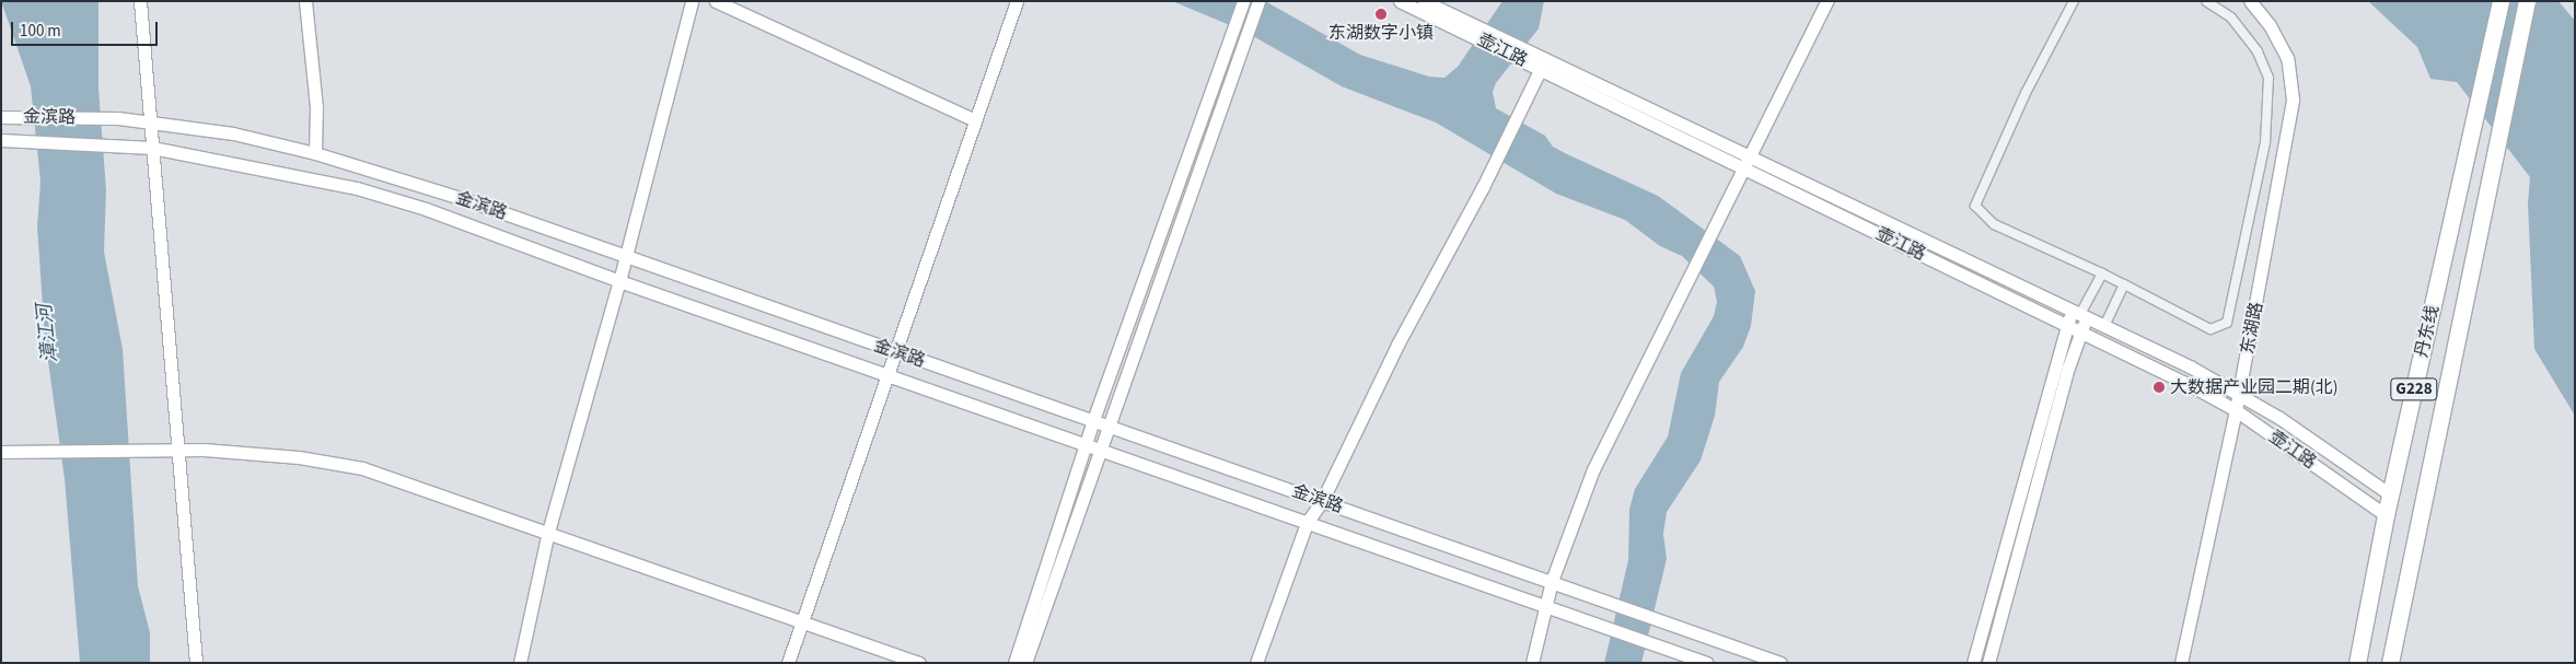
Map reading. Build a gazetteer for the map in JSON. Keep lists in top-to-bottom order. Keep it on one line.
{"streets":{"highway":["丹东线","G228"],"main road":["壶江路","金滨路","东湖路"]},"crossings":[["壶江路","东湖路"],["壶江路","丹东线"]],"water":["漳江河"],"places":["东湖数字小镇","大数据产业园二期(北)"],"scale_bar":"100 m"}
